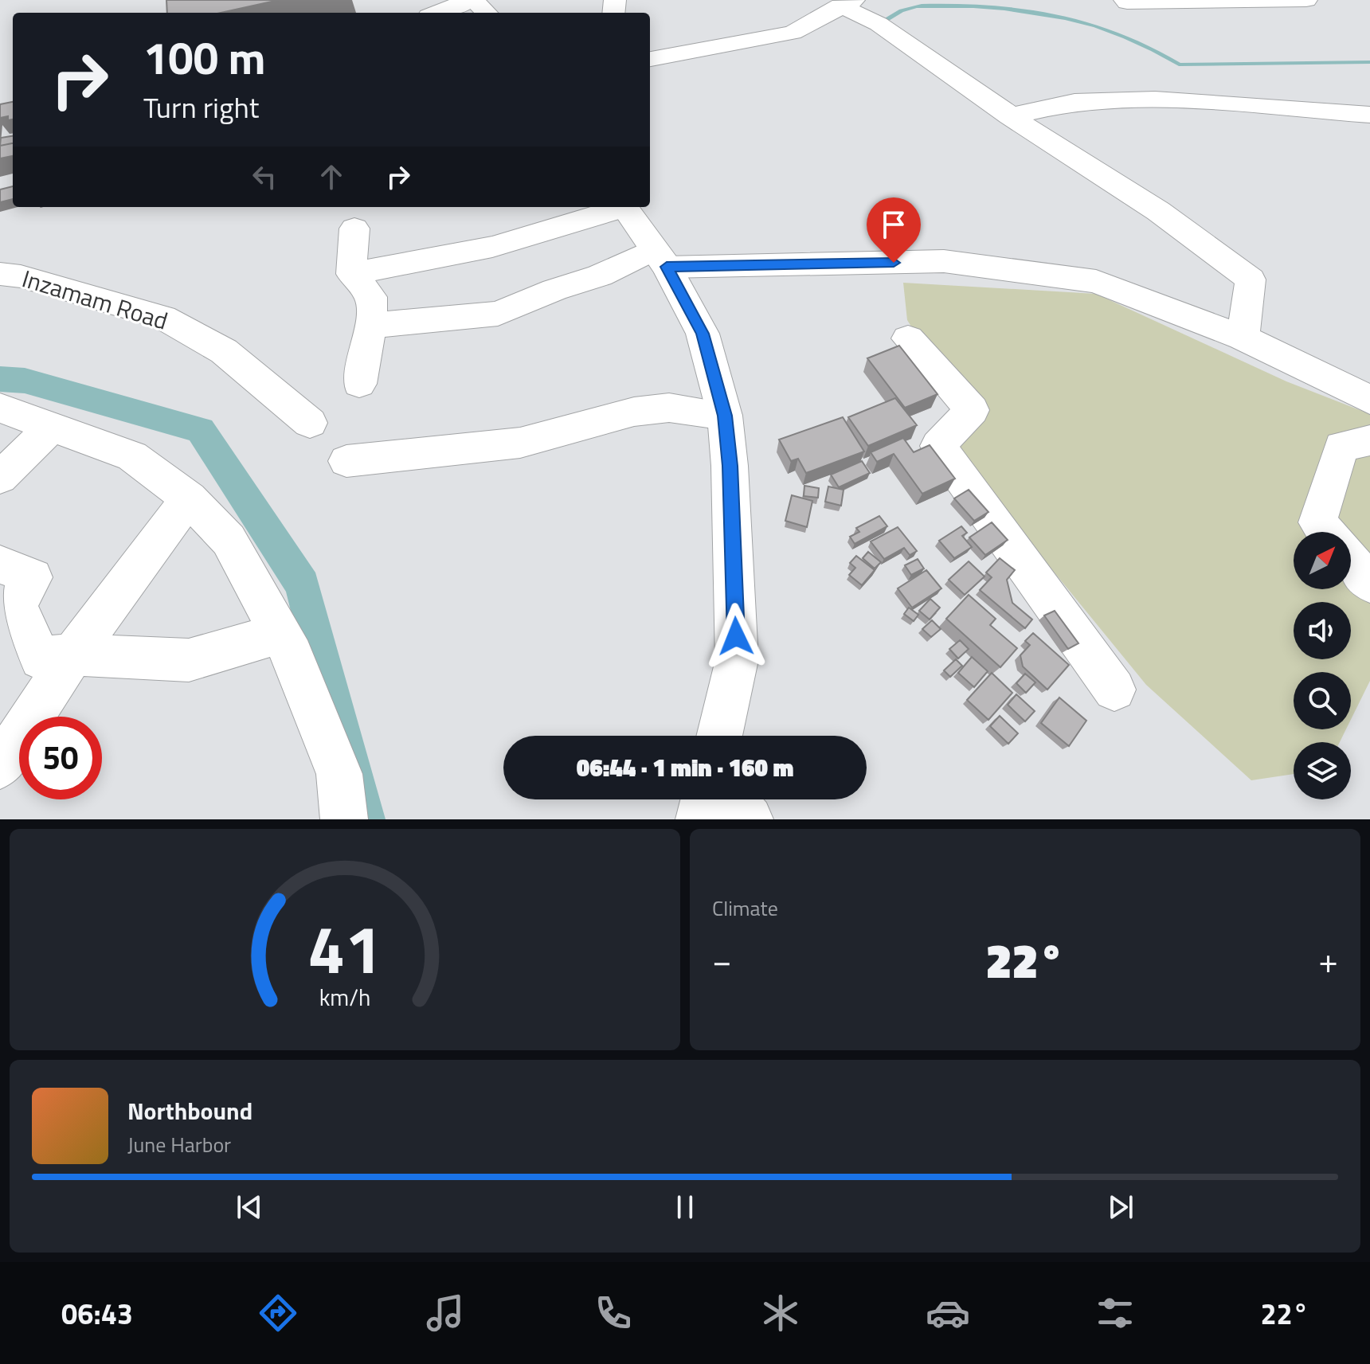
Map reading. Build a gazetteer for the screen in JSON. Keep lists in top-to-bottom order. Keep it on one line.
{"streets":{"street":["Inzamam Road"]},"north":"top right","page":{"turn":["100 m","Turn right"],"limit":"50","trip":"06:44 · 1 min · 160 m","tile":"Climate","heat":["−","22°","+"],"song":["Northbound","June Harbor"],"tabs":["06:43","22°"],"gauge":["41","km/h"]}}
